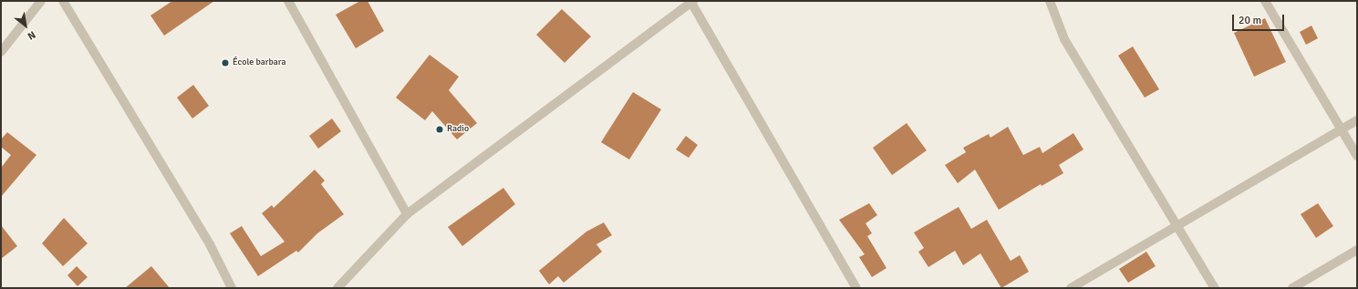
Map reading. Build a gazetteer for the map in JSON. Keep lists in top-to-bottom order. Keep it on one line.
{"places":["École barbara","Radio"],"scale_bar":"20 m","north":"bottom right"}
